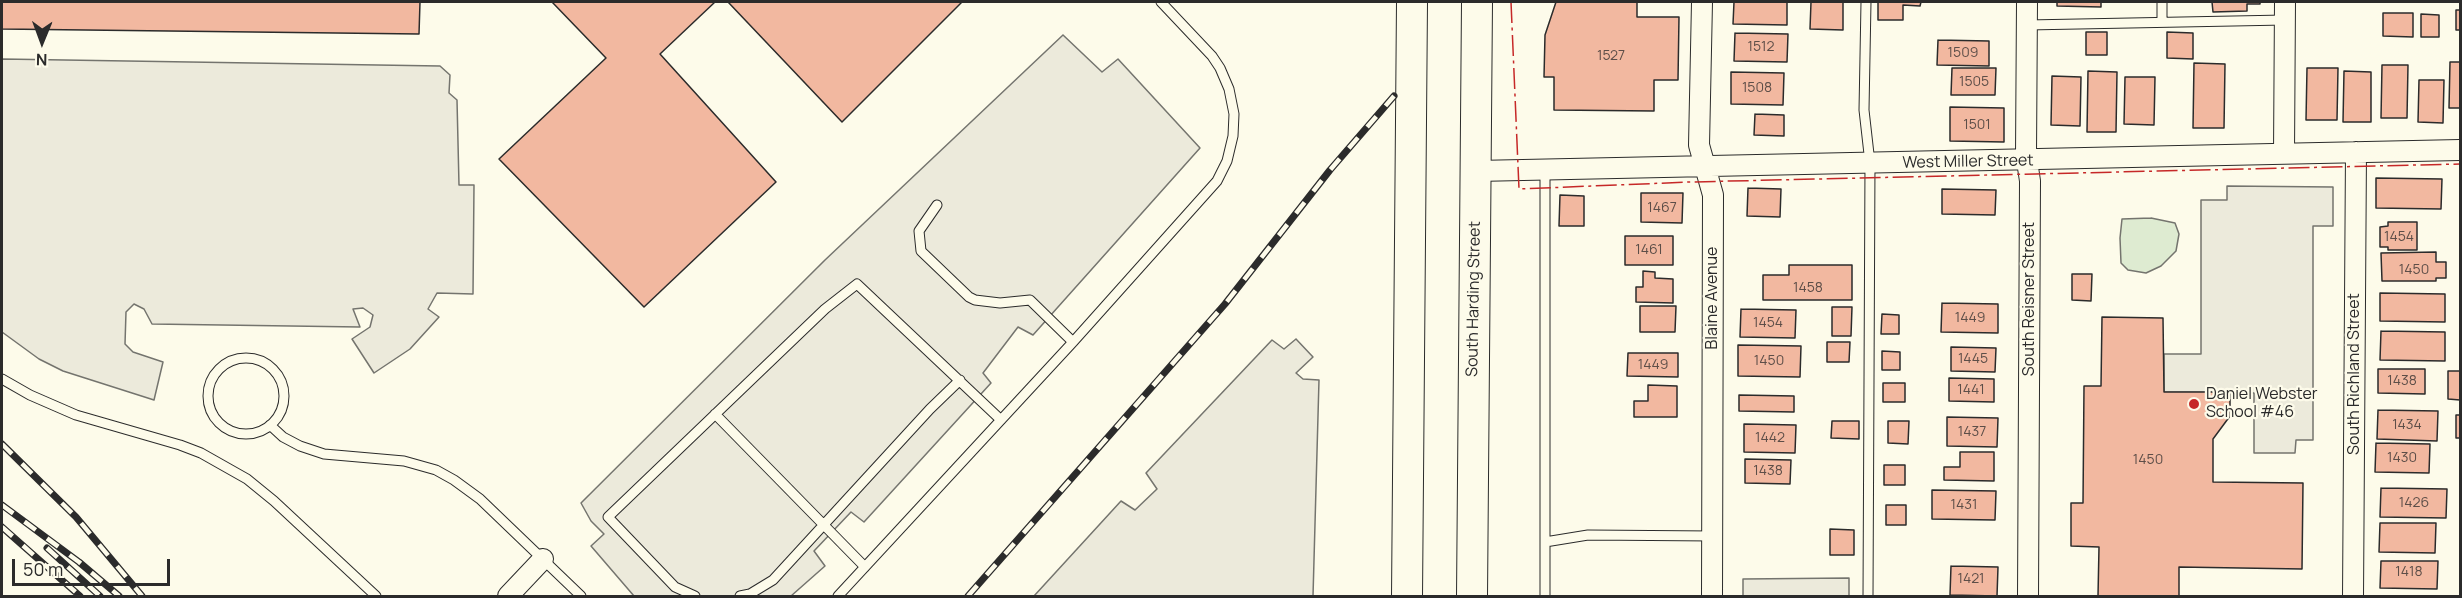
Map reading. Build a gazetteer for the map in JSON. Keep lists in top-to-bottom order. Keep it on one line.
{"streets":{"main road":["South Harding Street"],"street":["West Miller Street","Blaine Avenue","South Reisner Street","South Richland Street"]},"crossings":[["West Miller Street","Blaine Avenue"],["West Miller Street","South Harding Street"],["West Miller Street","South Reisner Street"],["West Miller Street","South Richland Street"]],"places":["Daniel Webster School #46"],"house_numbers":["1512","1509","1527","1505","1508","1501","1467","1454","1461","1450","1458","1449","1454","1445","1450","1449","1438","1441","1434","1437","1442","1430","1450","1438","1426","1431","1418","1421"],"scale_bar":"50 m","north":"bottom"}
